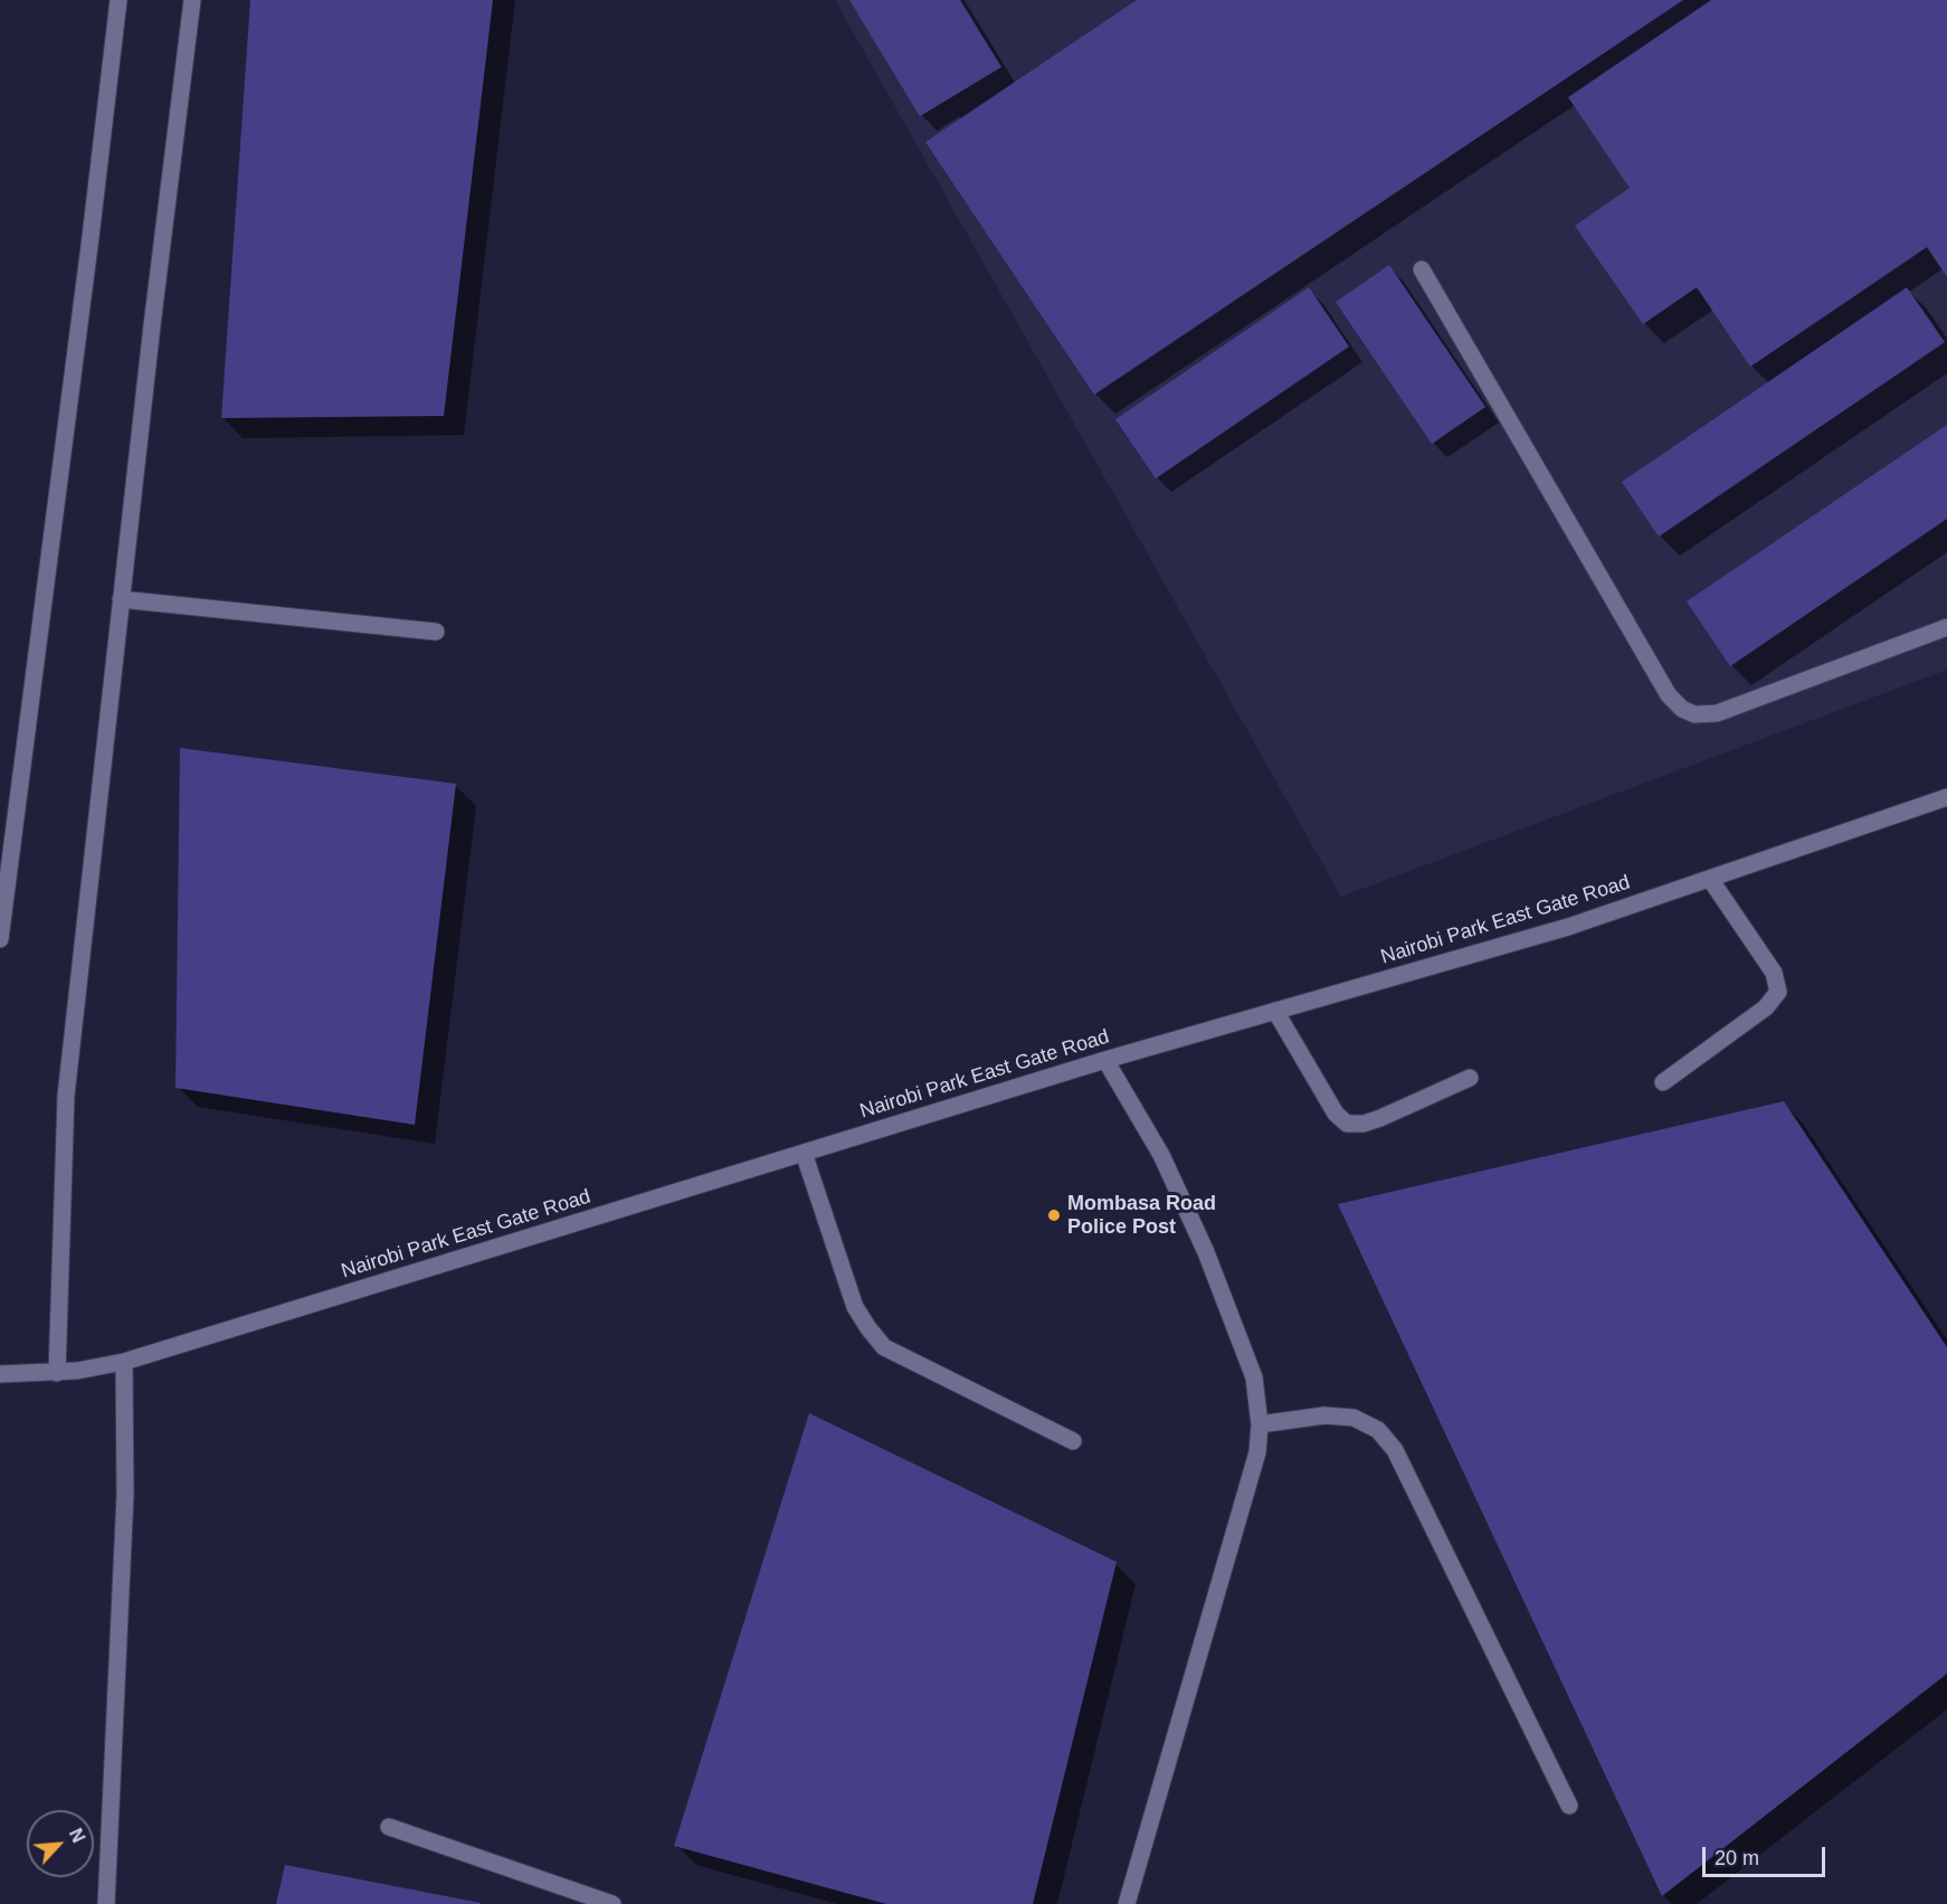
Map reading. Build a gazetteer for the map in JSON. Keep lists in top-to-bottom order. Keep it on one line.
{"streets":{"street":["Nairobi Park East Gate Road"]},"places":["Mombasa Road Police Post"],"scale_bar":"20 m","north":"top right"}
